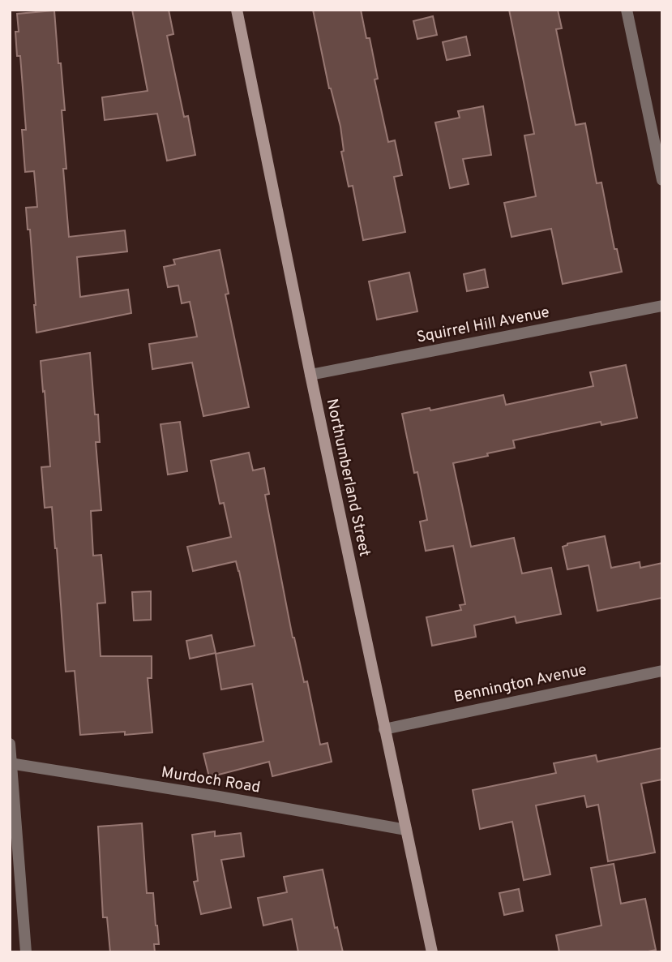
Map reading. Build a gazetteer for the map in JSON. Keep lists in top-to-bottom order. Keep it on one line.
{"streets":{"street":["Squirrel Hill Avenue","Northumberland Street","Bennington Avenue","Murdoch Road"]},"crossings":[["Squirrel Hill Avenue","Northumberland Street"],["Northumberland Street","Bennington Avenue"],["Northumberland Street","Murdoch Road"]]}
